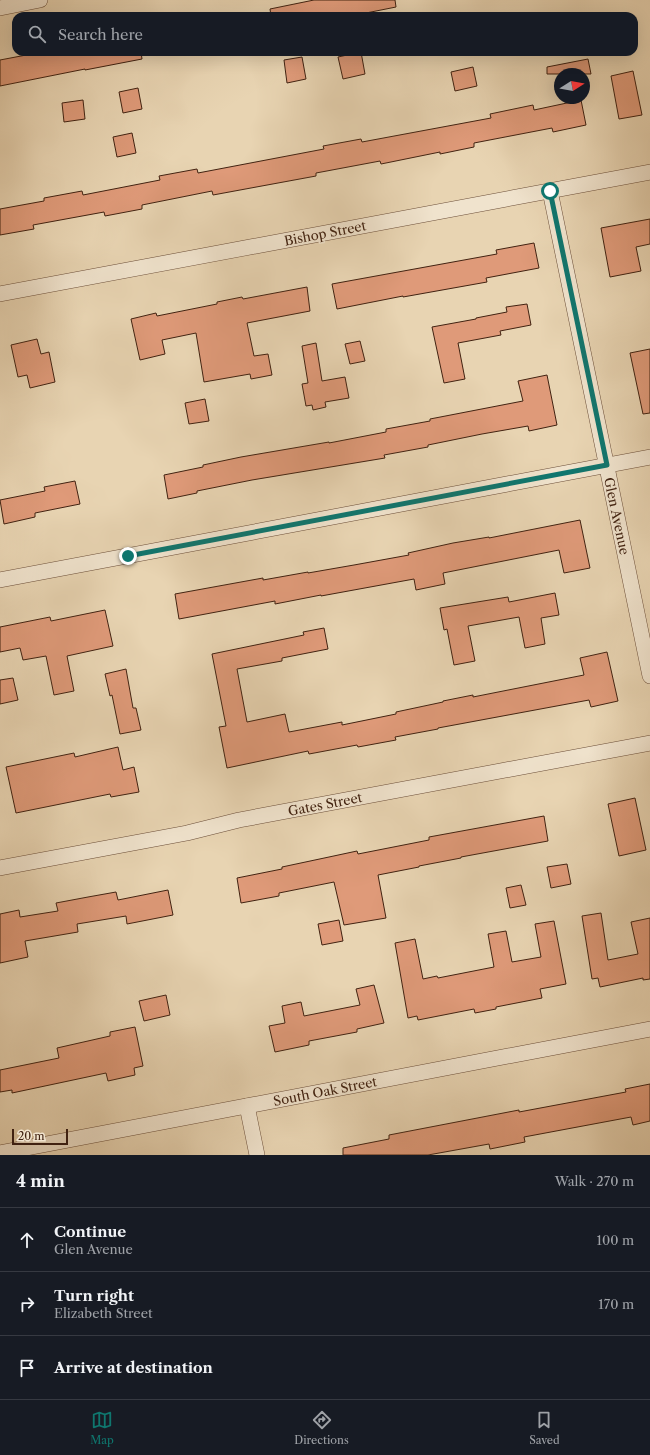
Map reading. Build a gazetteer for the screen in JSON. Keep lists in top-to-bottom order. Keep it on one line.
{"streets":{"street":["Bishop Street","Glen Avenue","Gates Street","South Oak Street"]},"crossings":[["Bishop Street","Glen Avenue"]],"scale_bar":"20 m","north":"right","page":{"search":"Search here","scale":"20 m","heading":["4 min","Walk · 270 m"],"list":[["Continue","Glen Avenue","100 m"],["Turn right","Elizabeth Street","170 m"],"Arrive at destination"],"nav":["Map","Directions","Saved"]}}
